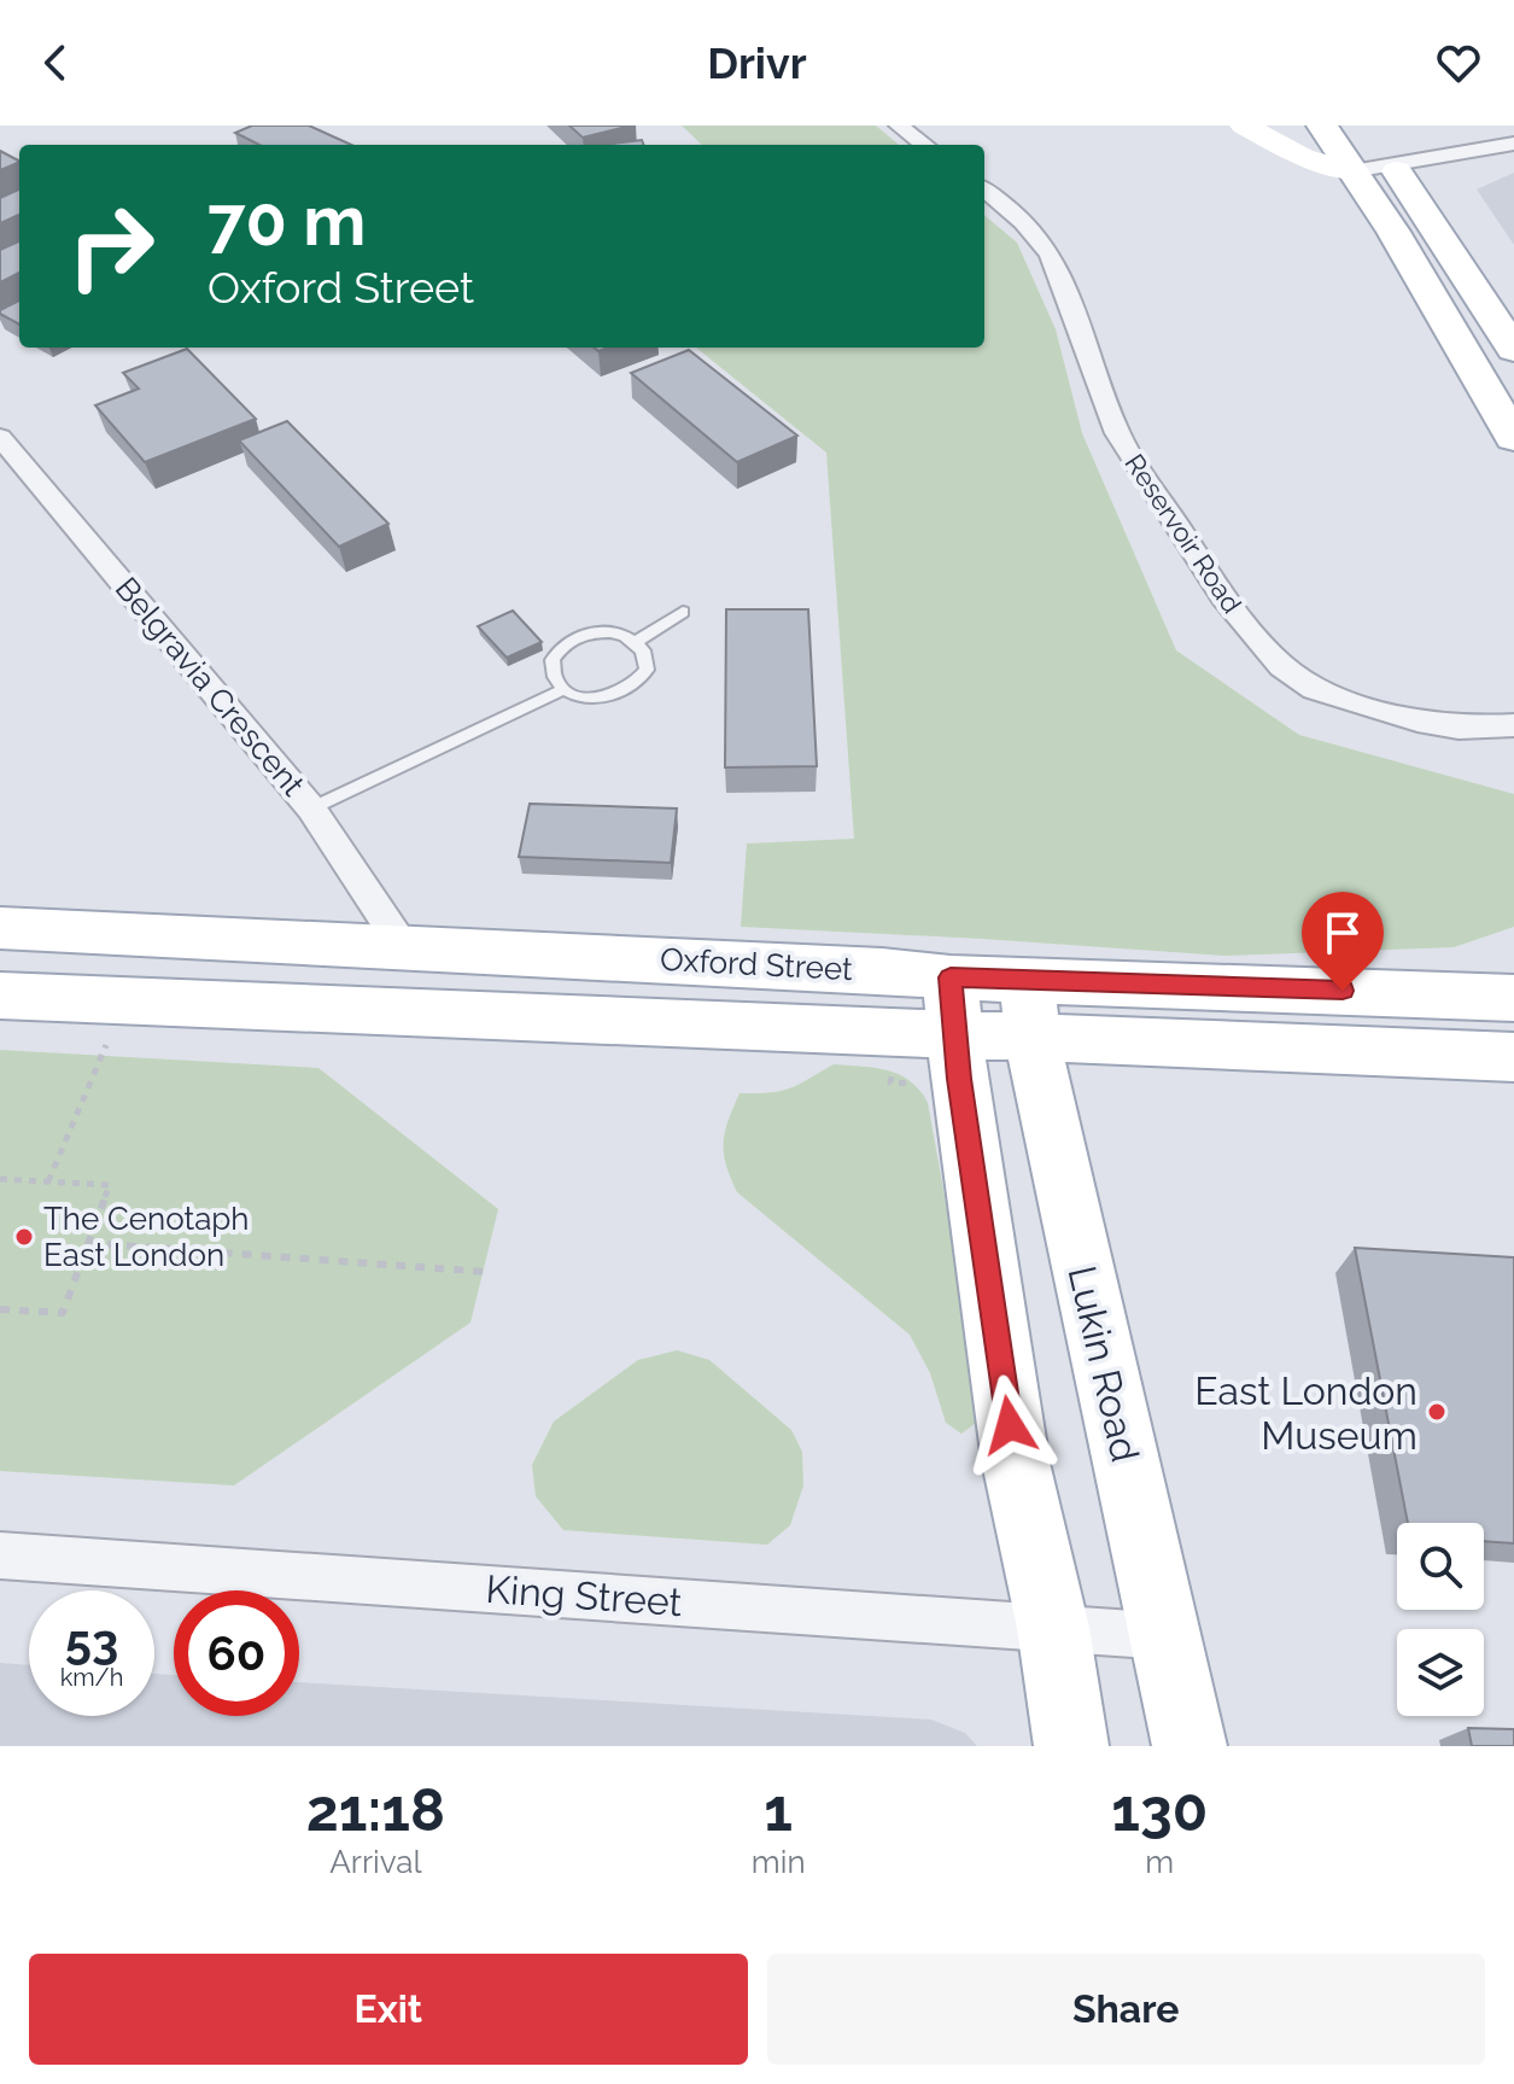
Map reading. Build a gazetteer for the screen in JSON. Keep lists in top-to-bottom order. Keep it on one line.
{"streets":{"main road":["Oxford Street","Lukin Road"],"street":["Reservoir Road","Belgravia Crescent","King Street"]},"crossings":[["Belgravia Crescent","Oxford Street"],["Oxford Street","Lukin Road"],["Lukin Road","King Street"]],"places":["The Cenotaph East London","East London Museum"],"page":{"header":"Drivr","turn":["70 m","Oxford Street"],"speed":"53 km/h","limit":"60","eta":["21:18","Arrival","1","min","130","m"],"buttons":["Exit","Share"]}}
